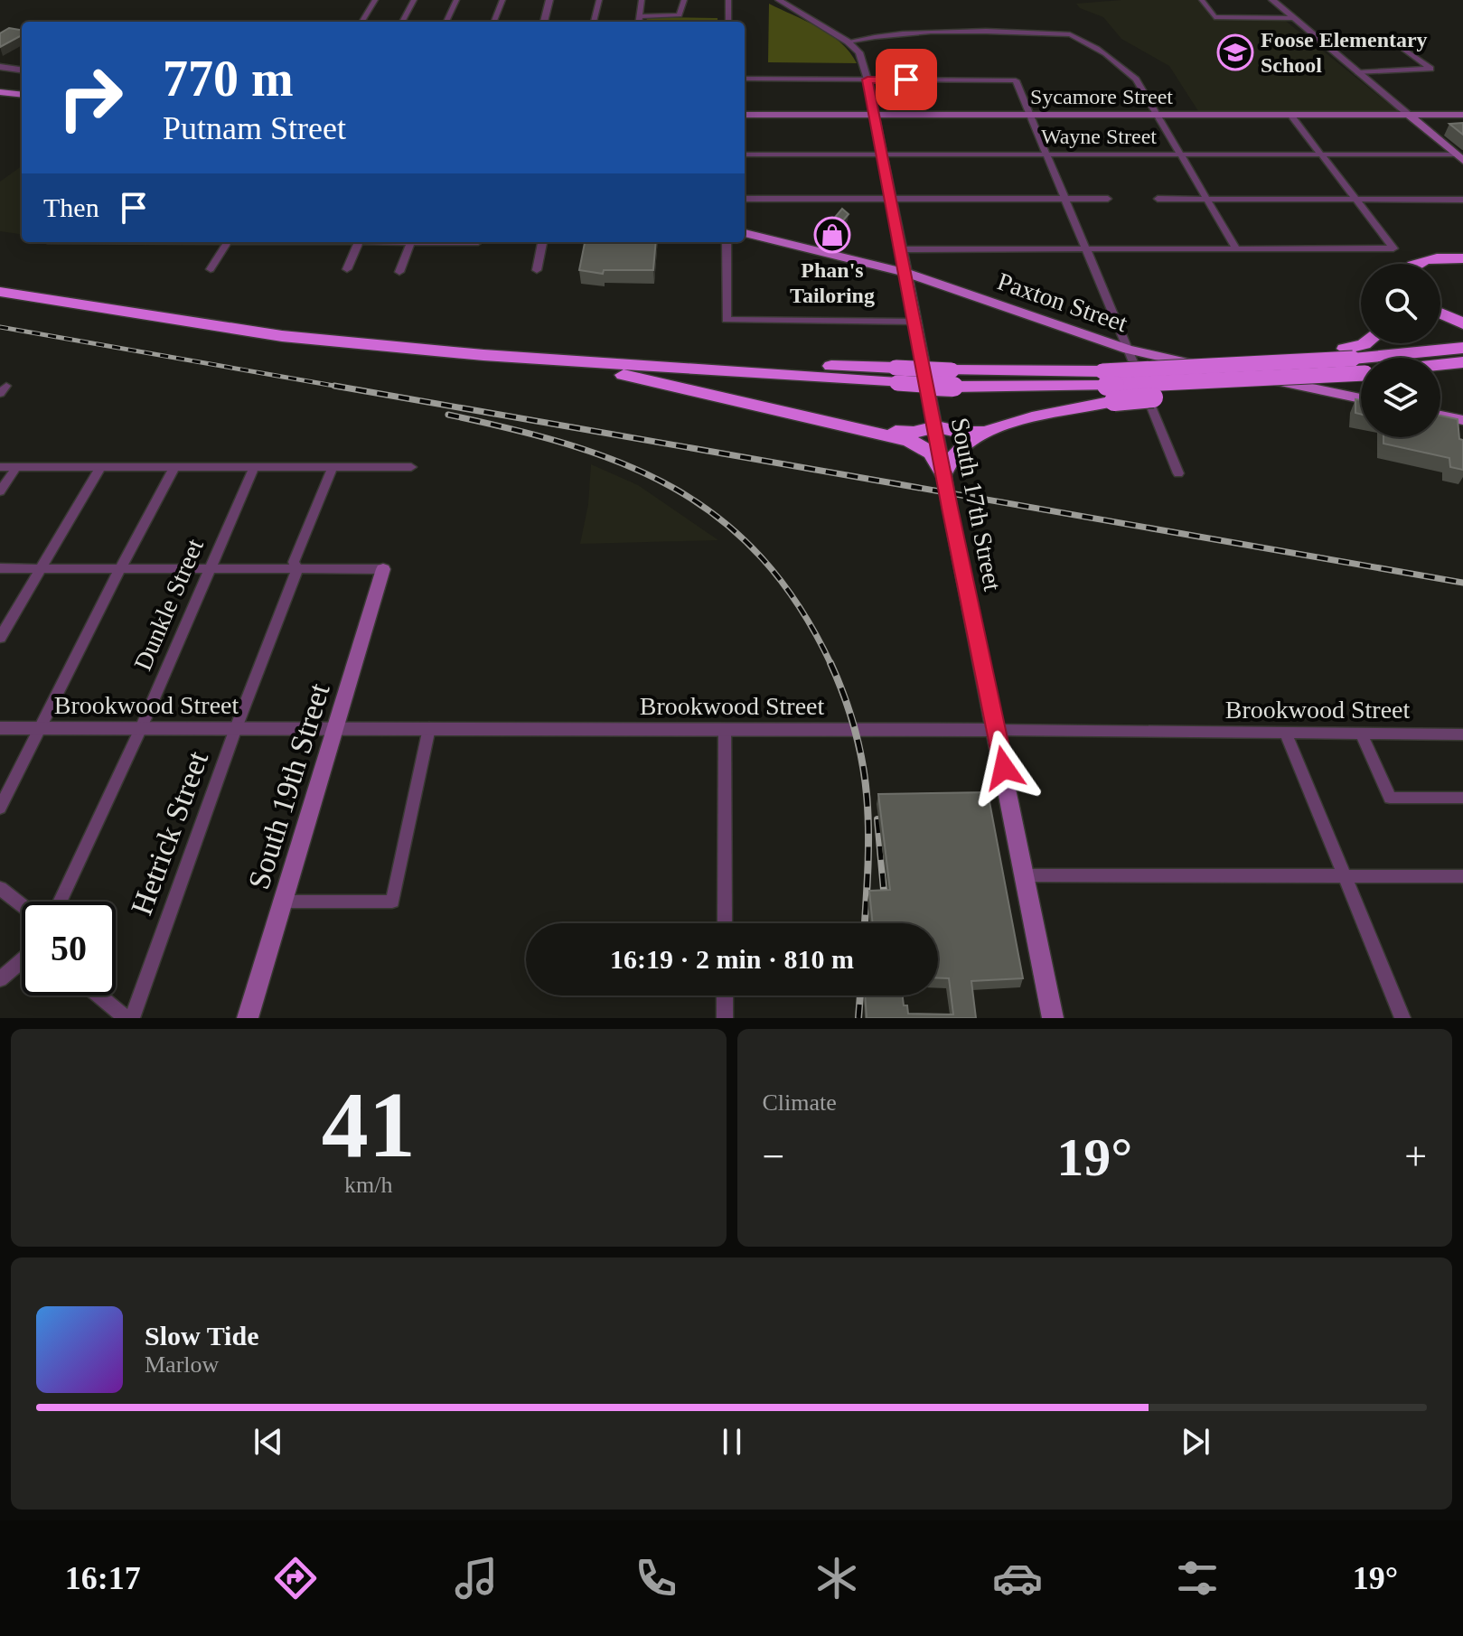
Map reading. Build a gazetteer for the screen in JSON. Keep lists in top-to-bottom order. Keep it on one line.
{"streets":{"main road":["Sycamore Street","Paxton Street","South 17th Street","South 19th Street"],"street":["Wayne Street","Dunkle Street","Brookwood Street","Hetrick Street"]},"crossings":[["Sycamore Street","South 17th Street"],["Wayne Street","South 17th Street"],["Paxton Street","South 17th Street"],["South 17th Street","Brookwood Street"],["Dunkle Street","Brookwood Street"],["Brookwood Street","South 19th Street"],["Brookwood Street","Hetrick Street"]],"places":{"school or university":["Foose Elementary School"],"shop":["Phan's Tailoring"]},"page":{"turn":["770 m","Putnam Street"],"then":"Then","limit":"50","trip":"16:19 · 2 min · 810 m","tile":[["41","km/h"],"Climate"],"heat":["−","19°","+"],"song":["Slow Tide","Marlow"],"tabs":["16:17","19°"]}}
